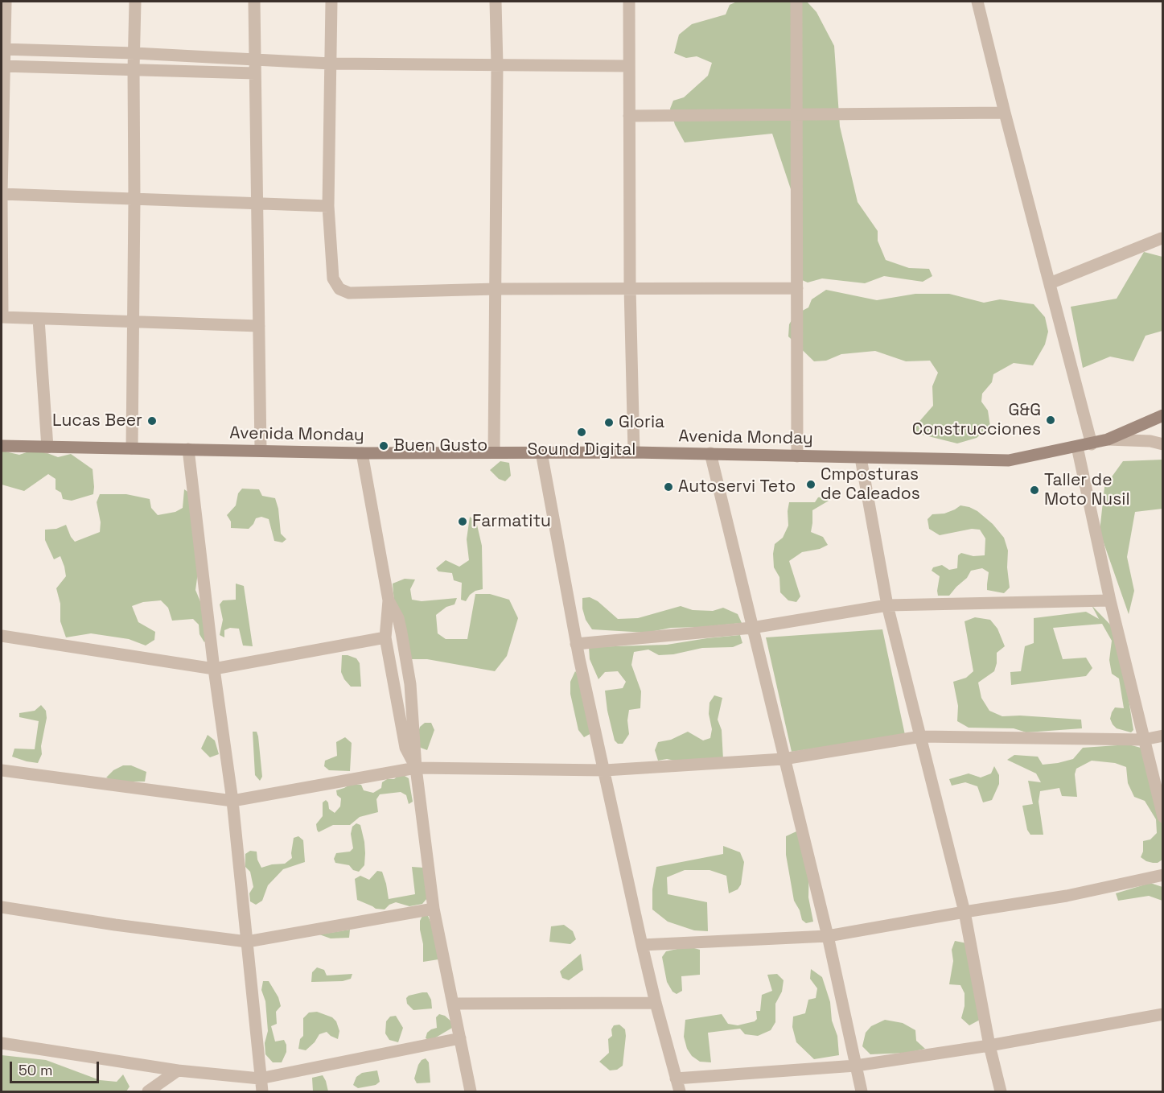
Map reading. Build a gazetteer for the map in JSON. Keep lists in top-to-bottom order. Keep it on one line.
{"streets":{"main road":["Avenida Monday"]},"places":["G&G Construcciones","Lucas Beer","Gloria","Sound Digital","Buen Gusto","Cmposturas de Caleados","Autoservi Teto","Taller de Moto Nusil","Farmatitu"],"scale_bar":"50 m"}
